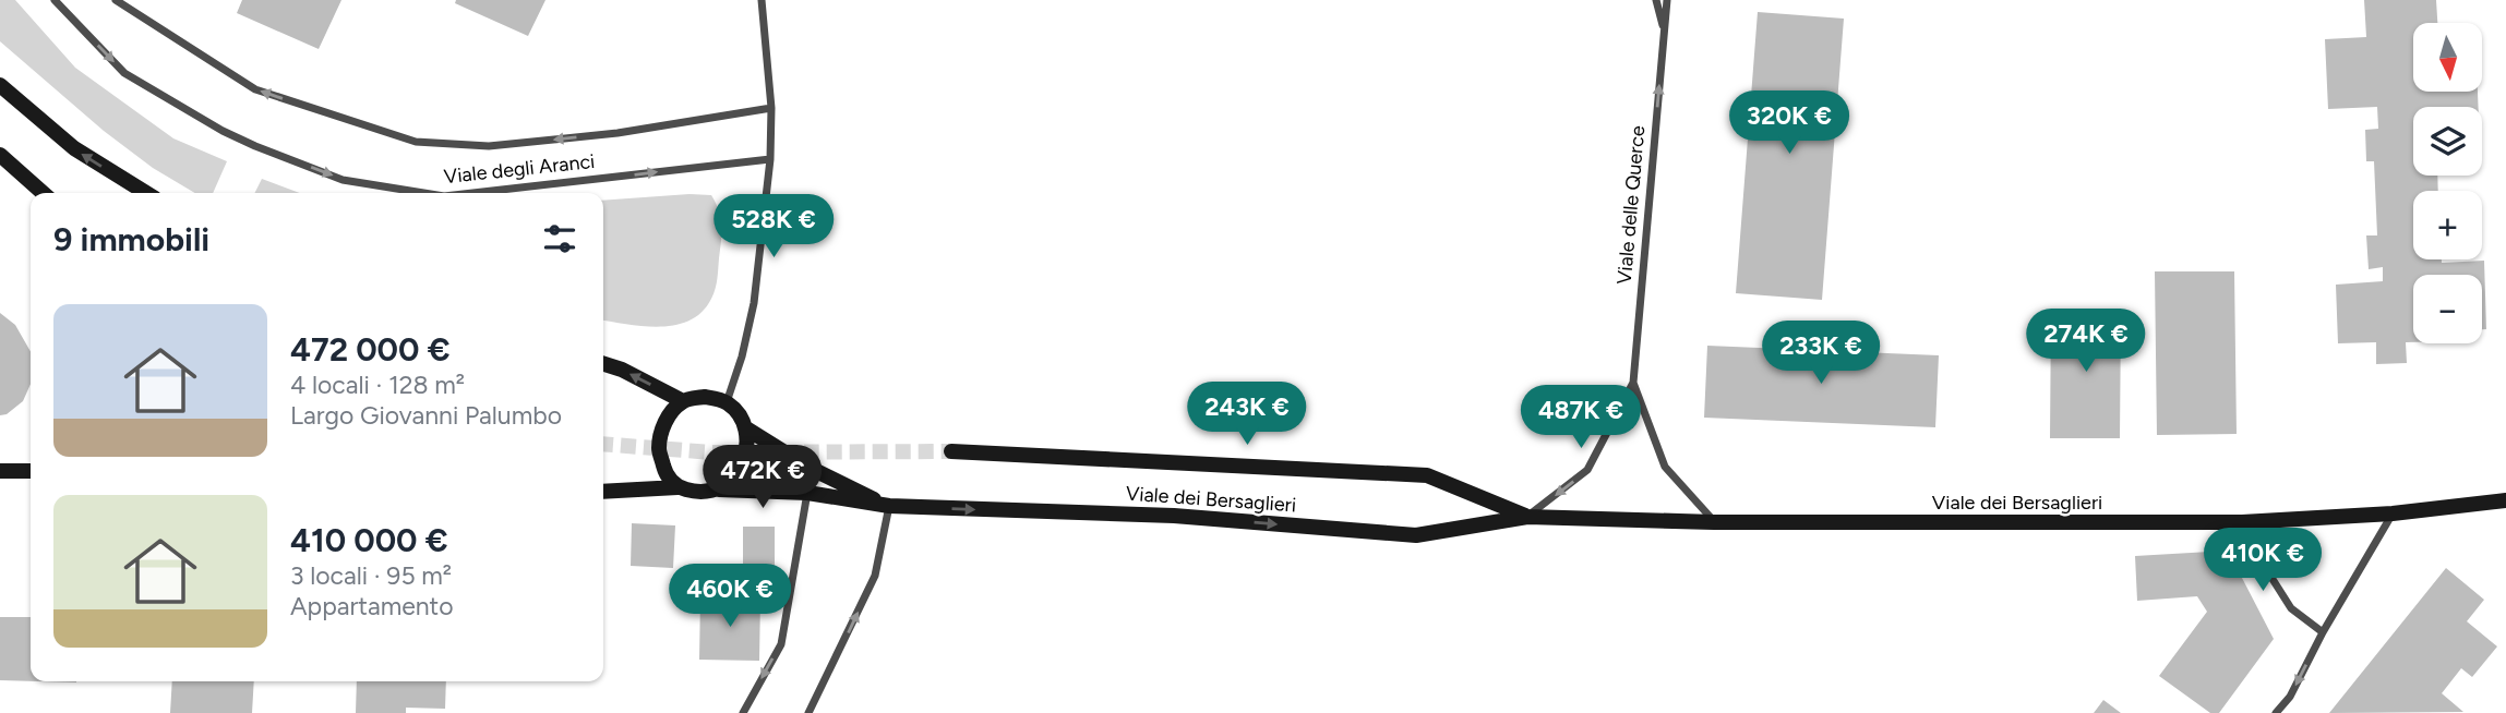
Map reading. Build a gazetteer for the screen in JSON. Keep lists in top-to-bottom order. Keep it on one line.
{"streets":{"main road":["Viale dei Bersaglieri"],"street":["Viale degli Aranci","Viale delle Querce"]},"crossings":[["Viale delle Querce","Viale dei Bersaglieri"]],"north":"bottom","page":{"map_buttons":["+","−"],"price":["320K €","528K €","274K €","233K €","243K €","487K €","472K €","410K €","460K €"],"heading":"9 immobili","list":[{"name":"472 000 €","note":"4 locali · 128 m² · Largo Giovanni Palumbo"},{"name":"410 000 €","note":"3 locali · 95 m² · Appartamento"}]}}
